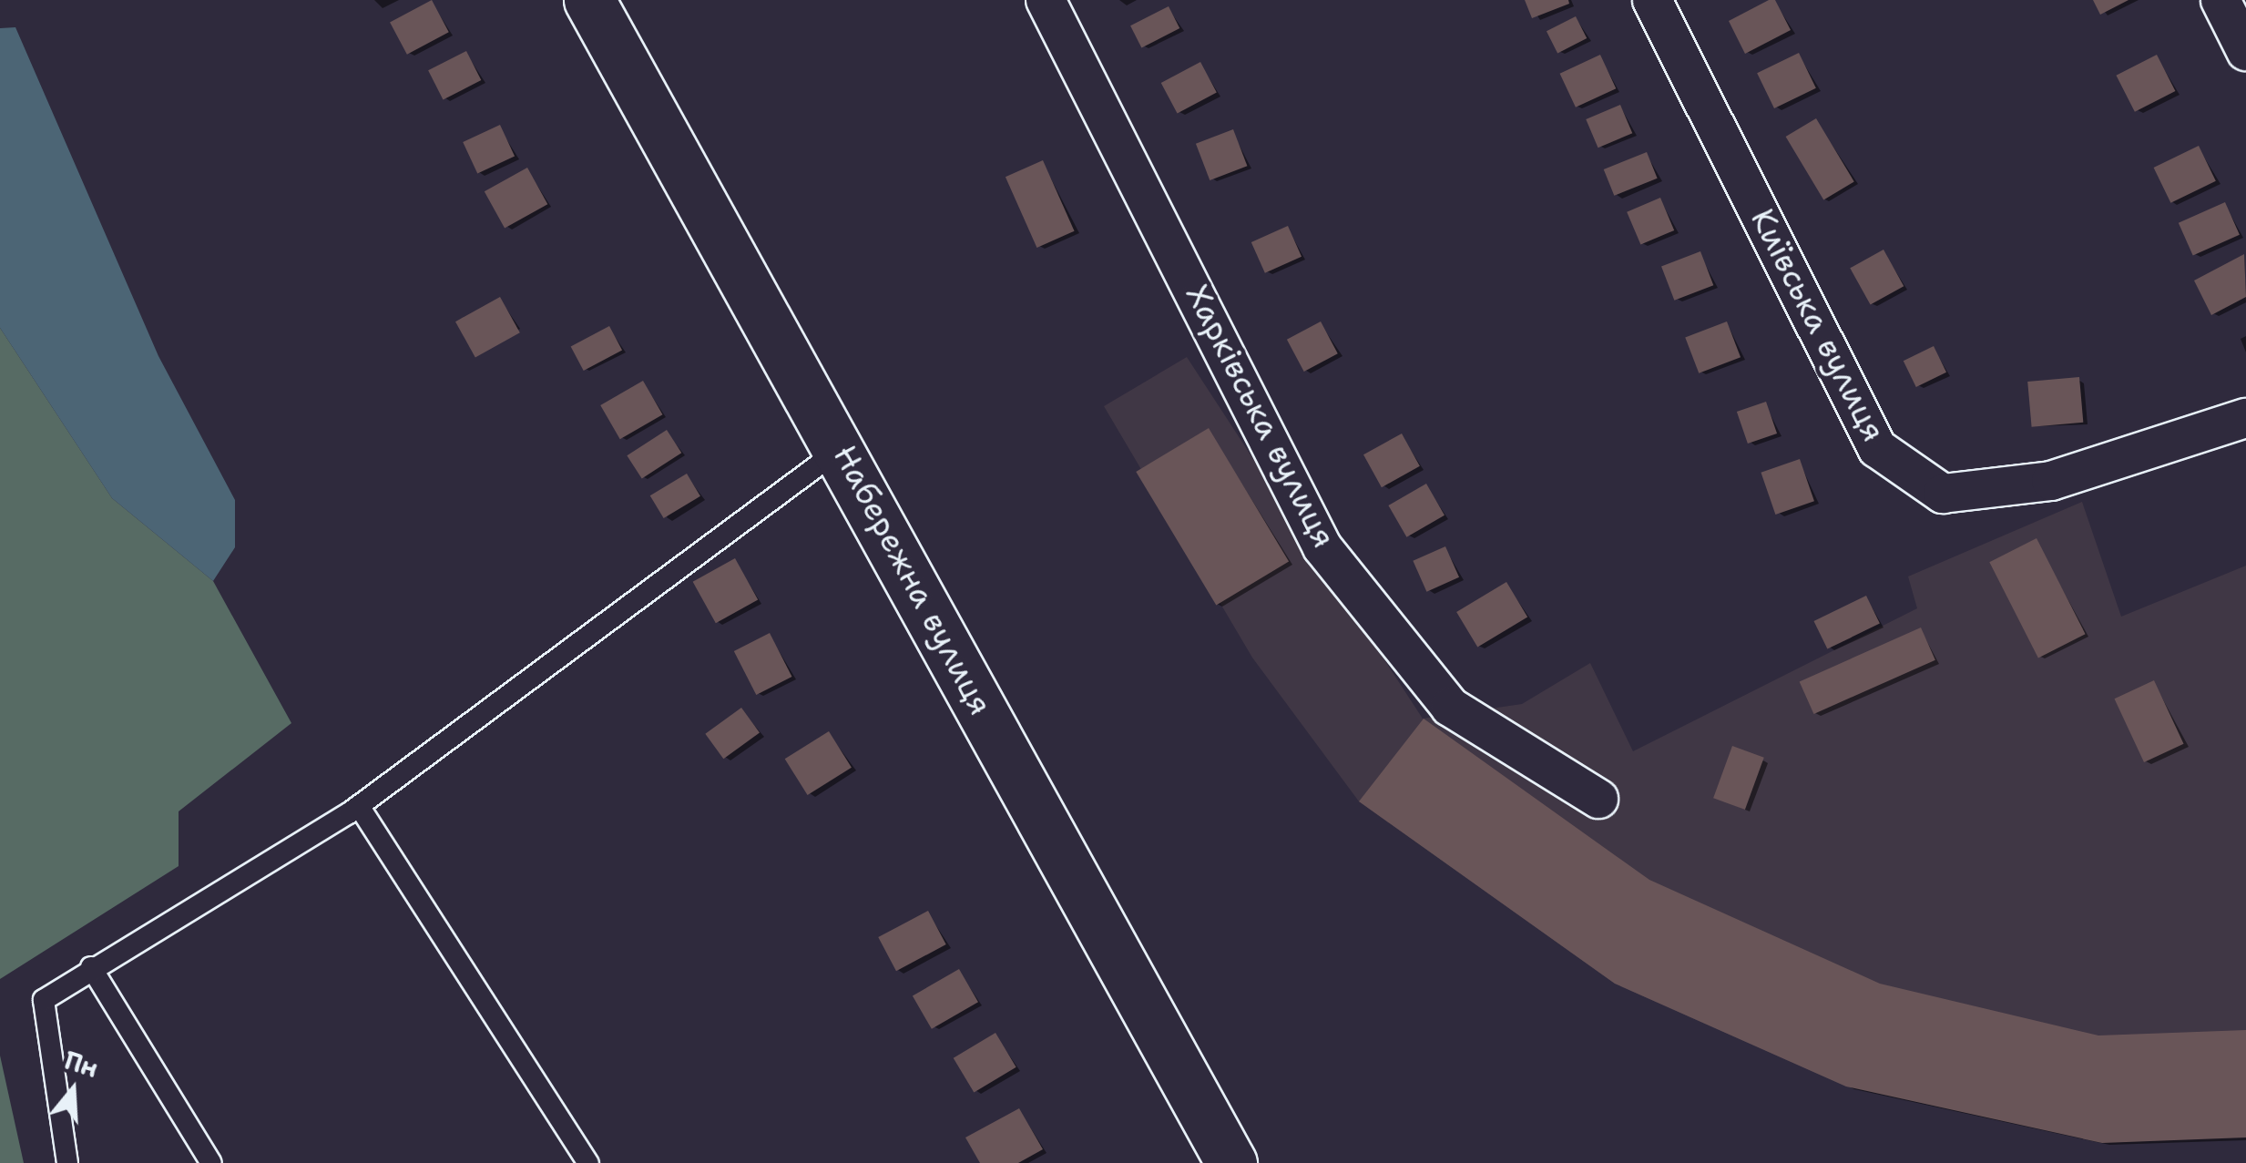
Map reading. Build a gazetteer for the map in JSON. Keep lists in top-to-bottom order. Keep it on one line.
{"streets":{"main road":["Набережна вулиця"],"street":["Київська вулиця","Харківська вулиця"]},"north":"top"}
